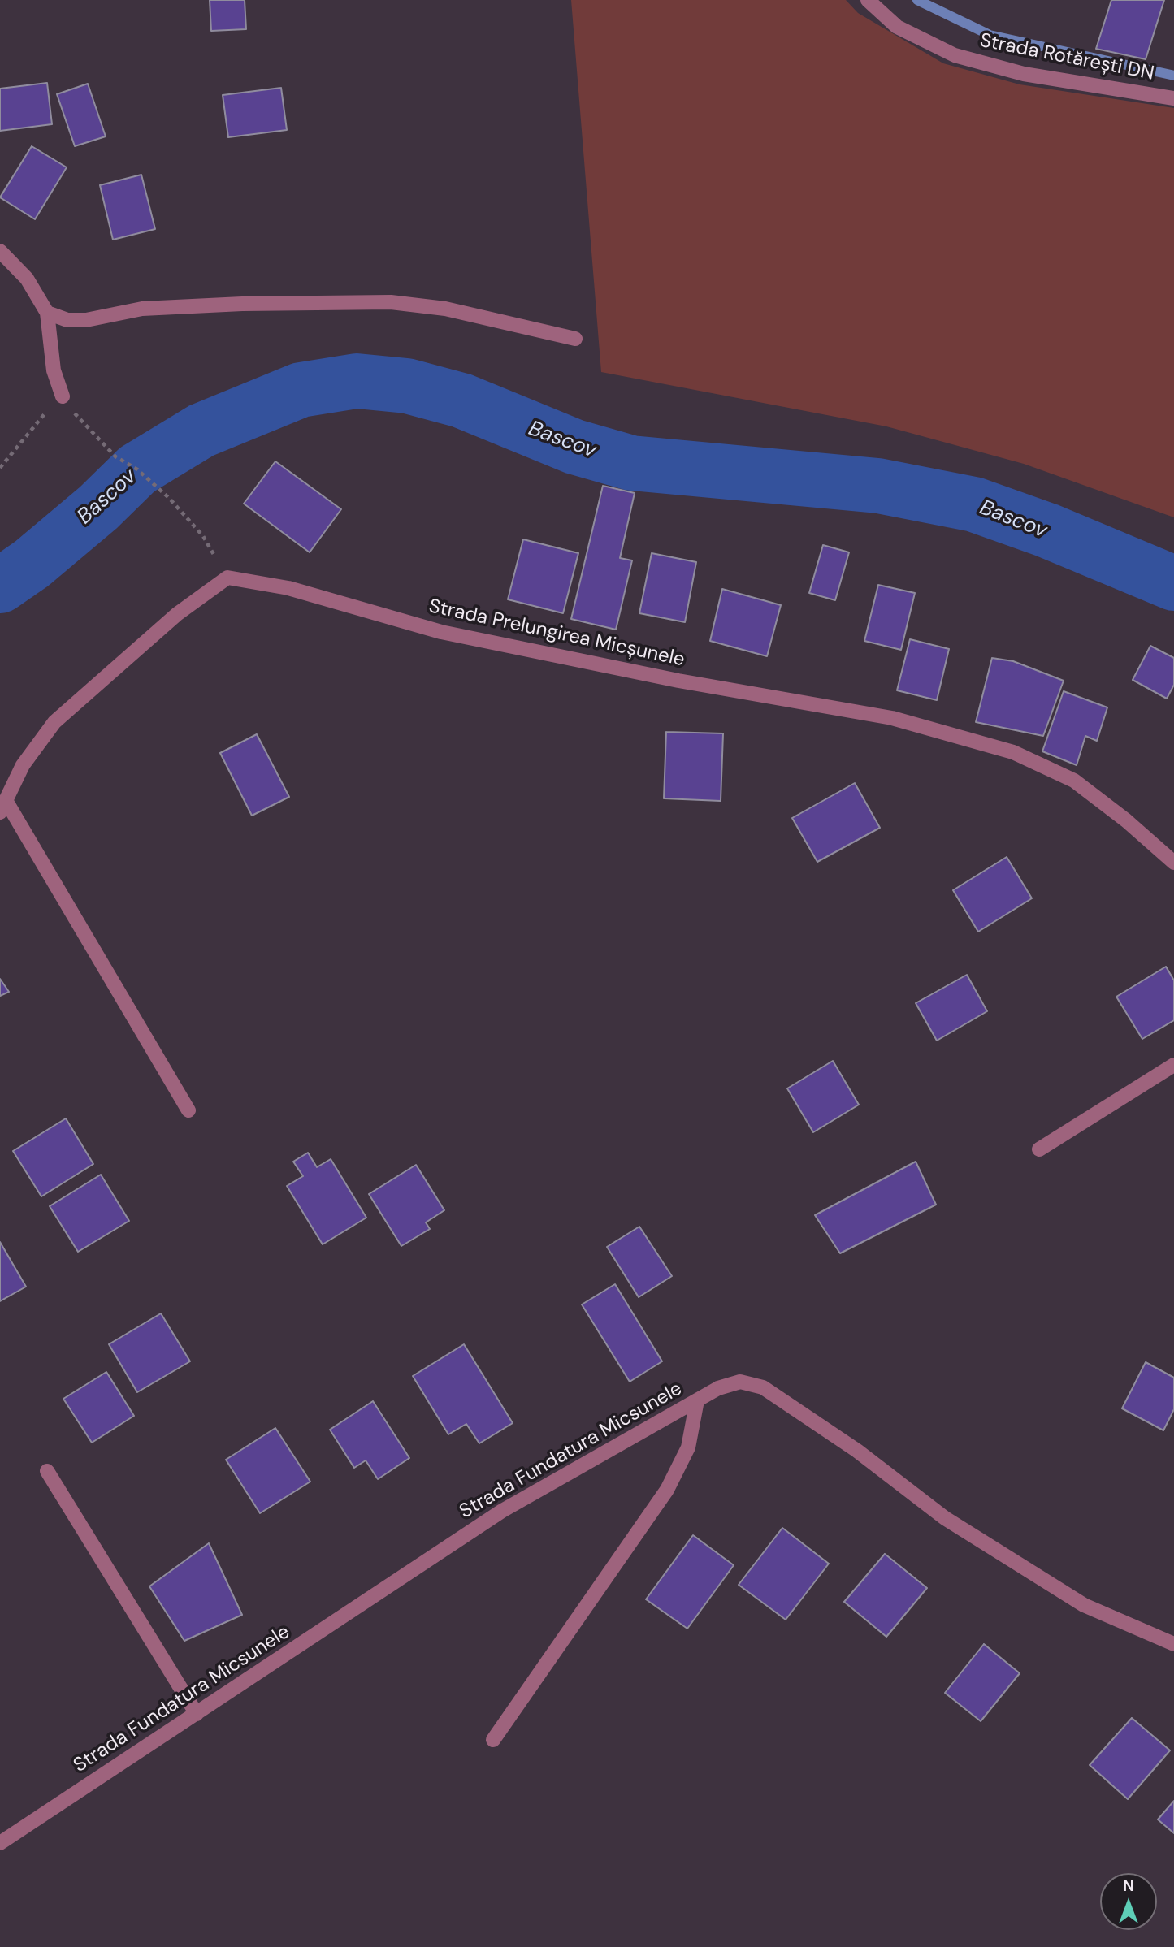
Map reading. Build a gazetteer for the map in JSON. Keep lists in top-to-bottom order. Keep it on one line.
{"streets":{"street":["Strada Rotărești DN","Strada Prelungirea Micșunele","Strada Fundatura Micsunele"]},"water":["Bascov"],"north":"top"}
